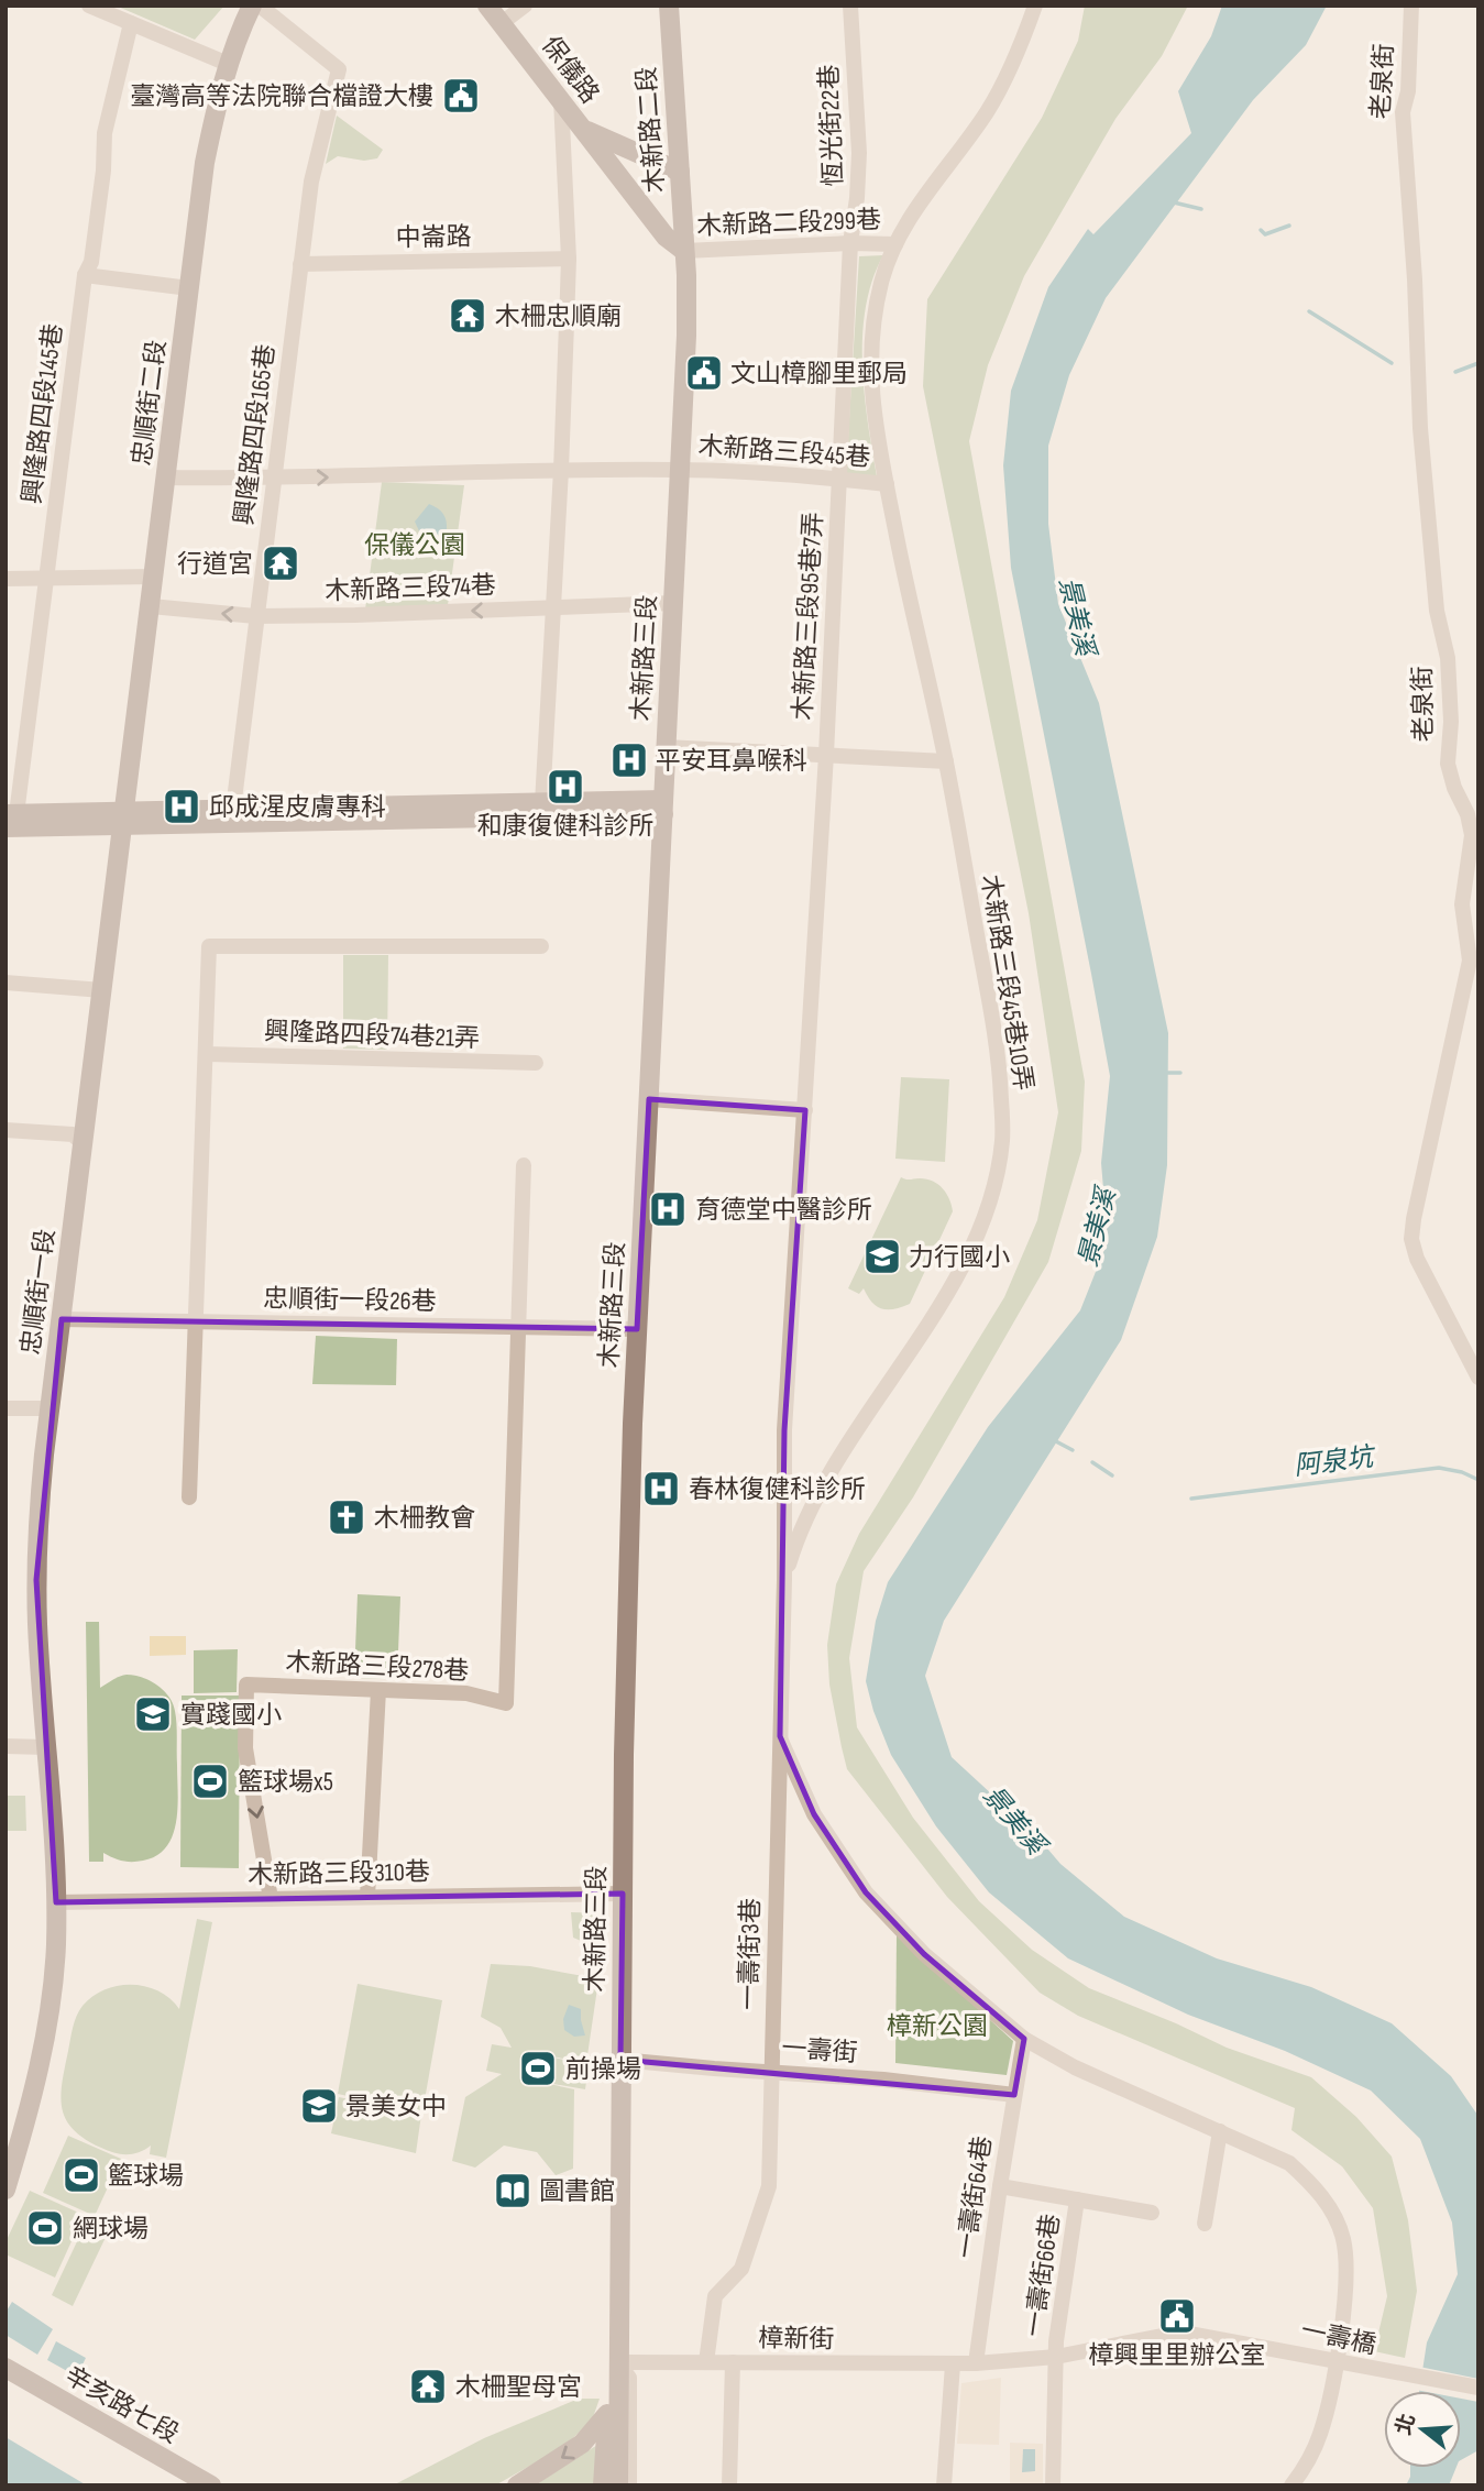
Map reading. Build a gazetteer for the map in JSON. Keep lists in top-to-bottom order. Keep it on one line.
{"streets":{"main road":["保儀路","木新路二段","忠順街二段","木新路三段","忠順街一段","辛亥路七段"],"street":["老泉街","恆光街22巷","木新路二段299巷","中崙路","興隆路四段145巷","興隆路四段165巷","木新路三段45巷","木新路三段74巷","木新路三段95巷7弄","木新路三段45巷10弄","興隆路四段74巷21弄","忠順街一段26巷","木新路三段278巷","木新路三段310巷","一壽街3巷","一壽街","一壽街64巷","一壽街66巷","一壽橋","樟新街"]},"crossings":[["保儀路","木新路二段"],["保儀路","木新路二段299巷"],["保儀路","木新路三段"],["恆光街22巷","木新路二段299巷"],["恆光街22巷","木新路三段45巷"],["恆光街22巷","木新路三段95巷7弄"],["木新路二段","木新路二段299巷"],["木新路二段","木新路三段"],["木新路二段299巷","木新路三段"],["木新路二段299巷","木新路三段45巷10弄"],["中崙路","興隆路四段165巷"],["忠順街二段","木新路三段45巷"],["忠順街二段","木新路三段74巷"],["忠順街二段","忠順街一段"],["興隆路四段165巷","木新路三段45巷"],["興隆路四段165巷","木新路三段74巷"],["木新路三段45巷","木新路三段95巷7弄"],["木新路三段45巷","木新路三段"],["木新路三段45巷","木新路三段45巷10弄"],["木新路三段74巷","木新路三段"],["木新路三段95巷7弄","木新路三段45巷10弄"],["木新路三段95巷7弄","一壽街3巷"],["木新路三段","忠順街一段26巷"],["木新路三段","木新路三段310巷"],["木新路三段","一壽街"],["木新路三段","樟新街"],["木新路三段45巷10弄","一壽街3巷"],["忠順街一段","忠順街一段26巷"],["忠順街一段","木新路三段310巷"],["忠順街一段26巷","木新路三段278巷"],["木新路三段278巷","木新路三段310巷"],["一壽街3巷","一壽街"],["一壽街3巷","樟新街"],["一壽街","一壽街64巷"],["一壽街64巷","樟新街"],["一壽街66巷","一壽橋"],["一壽街66巷","樟新街"],["一壽橋","樟新街"]],"one_way":["木新路三段45巷","木新路三段74巷"],"water":["景美溪","阿泉坑"],"parks":["保儀公園","樟新公園"],"places":{"public building":["臺灣高等法院聯合檔證大樓","文山樟腳里郵局","樟興里里辦公室"],"temple":["木柵忠順廟","行道宮","木柵聖母宮"],"hospital":["平安耳鼻喉科","和康復健科診所","邱成湦皮膚專科","育德堂中醫診所","春林復健科診所"],"school or university":["力行國小","實踐國小","景美女中"],"church":["木柵教會"],"sports":["籃球場x5","前操場","籃球場","網球場"],"library":["圖書館"]},"north":"left"}
